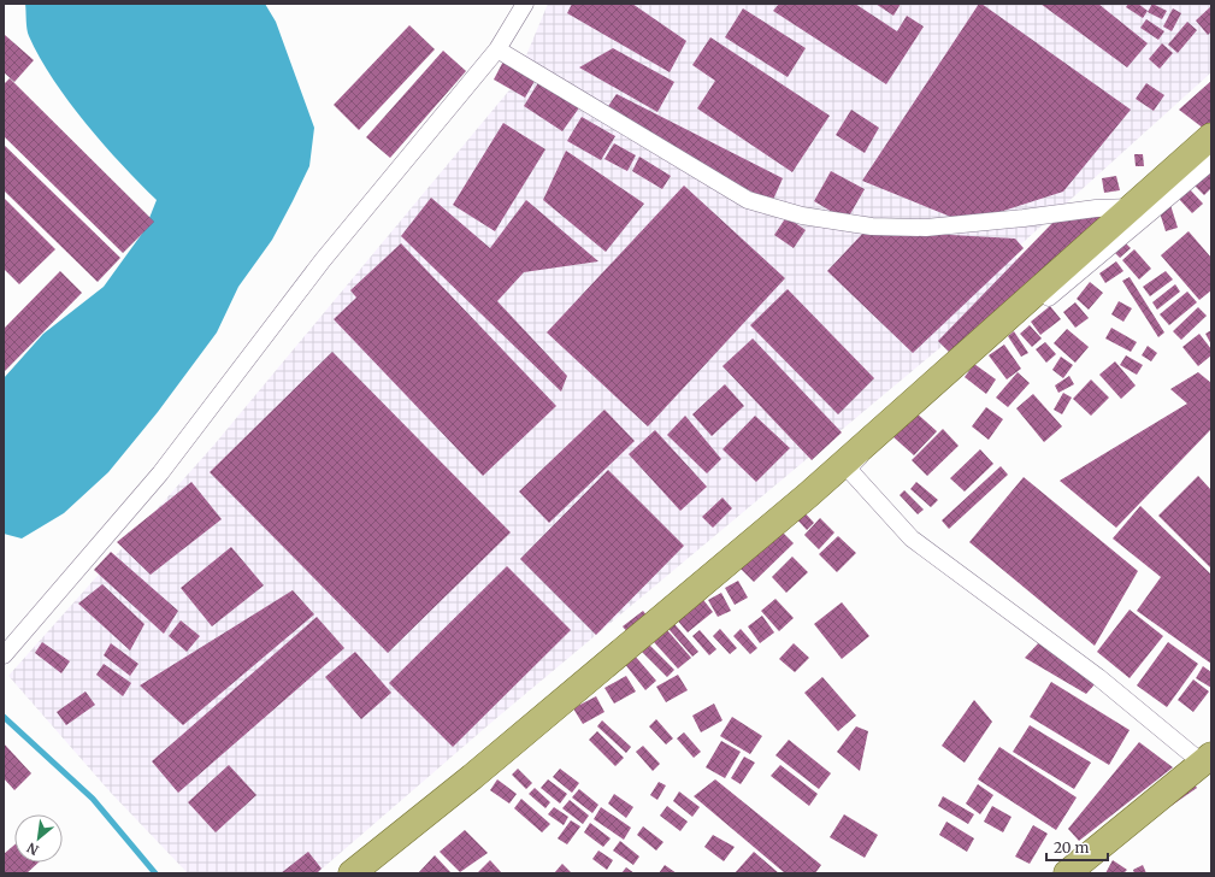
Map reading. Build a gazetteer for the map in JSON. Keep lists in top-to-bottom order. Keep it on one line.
{"scale_bar":"20 m","north":"bottom left"}
